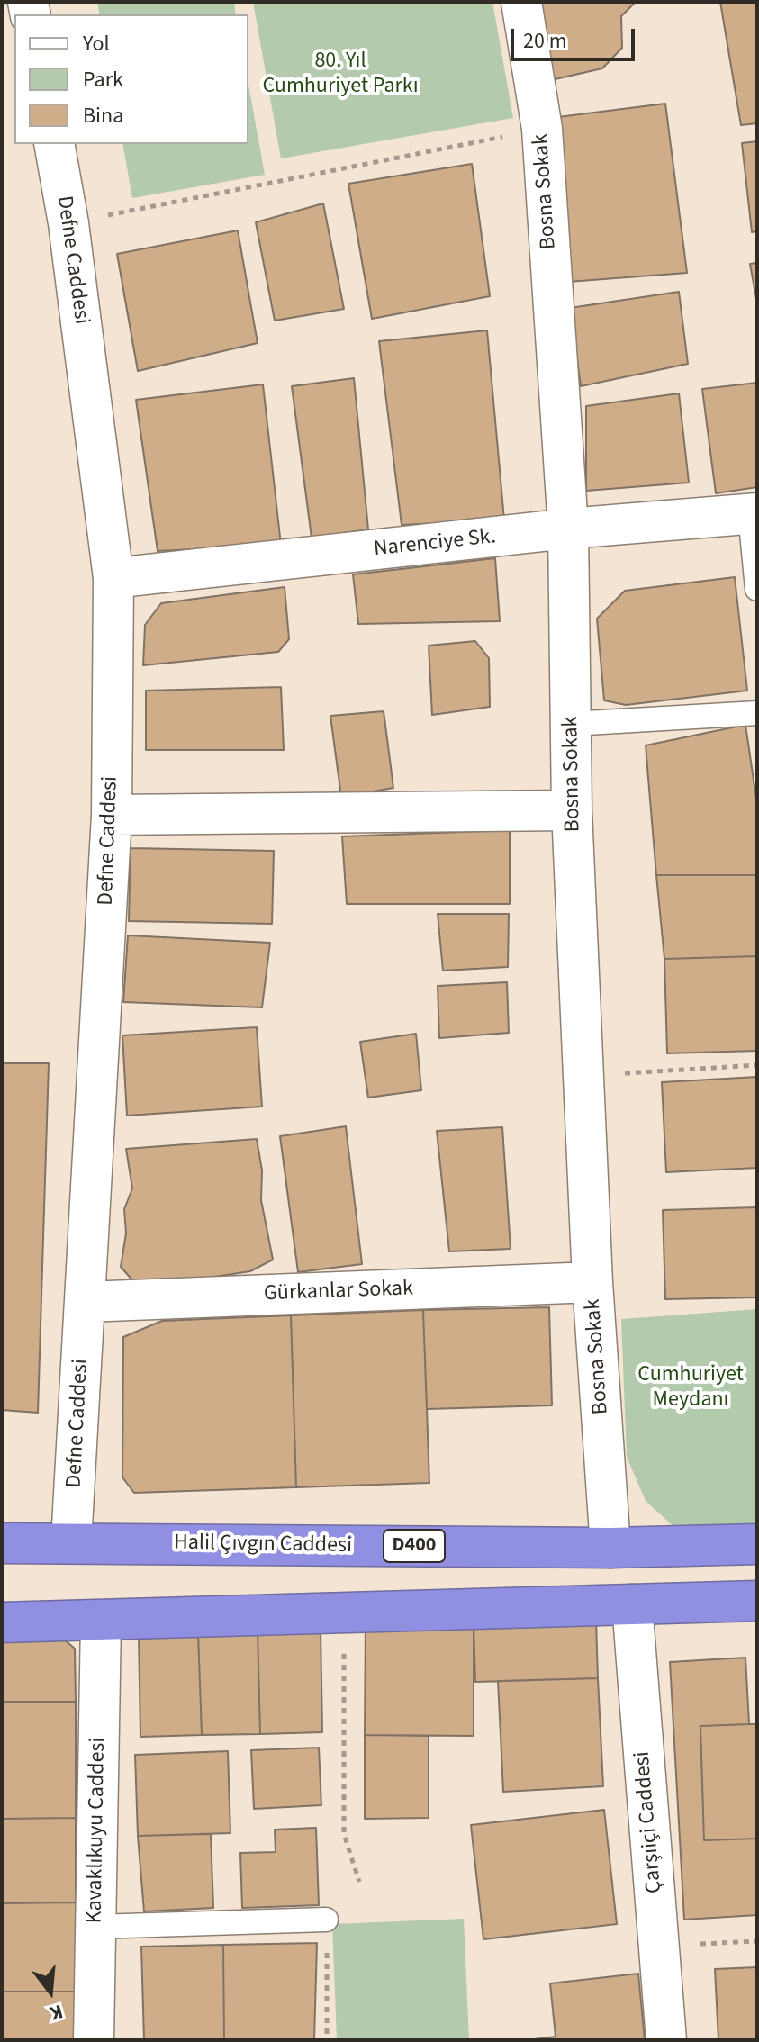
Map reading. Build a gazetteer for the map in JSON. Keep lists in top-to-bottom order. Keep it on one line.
{"streets":{"highway":["Halil Çıvgın Caddesi","D400"],"street":["Bosna Sokak","Defne Caddesi","Narenciye Sk.","Gürkanlar Sokak","Çarşıiçi Caddesi","Kavaklıkuyu Caddesi"]},"crossings":[["Bosna Sokak","Narenciye Sk."],["Bosna Sokak","Gürkanlar Sokak"],["Bosna Sokak","Halil Çıvgın Caddesi"],["Defne Caddesi","Narenciye Sk."],["Defne Caddesi","Gürkanlar Sokak"],["Defne Caddesi","Halil Çıvgın Caddesi"],["Defne Caddesi","D400"],["Halil Çıvgın Caddesi","D400"]],"parks":["80. Yıl Cumhuriyet Parkı","Cumhuriyet Meydanı"],"legend":["Yol","Park","Bina"],"scale_bar":"20 m","north":"bottom"}
